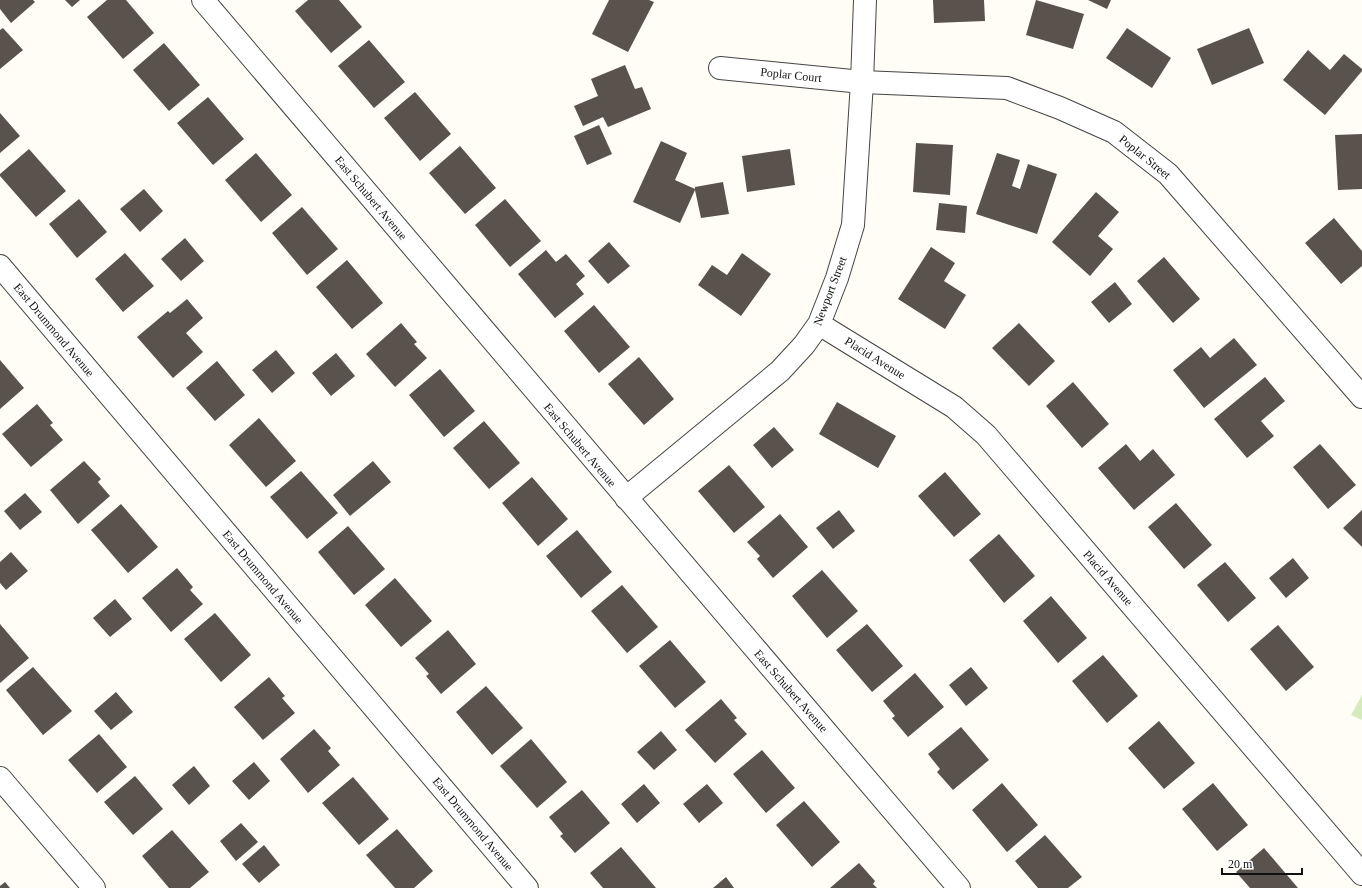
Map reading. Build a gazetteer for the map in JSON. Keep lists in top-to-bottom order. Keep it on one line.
{"streets":{"street":["Poplar Court","Poplar Street","East Schubert Avenue","Newport Street","East Drummond Avenue","Placid Avenue"]},"crossings":[["Poplar Court","Poplar Street"],["Poplar Court","Newport Street"],["Poplar Street","Newport Street"],["East Schubert Avenue","Newport Street"],["Newport Street","Placid Avenue"]],"scale_bar":"20 m"}
